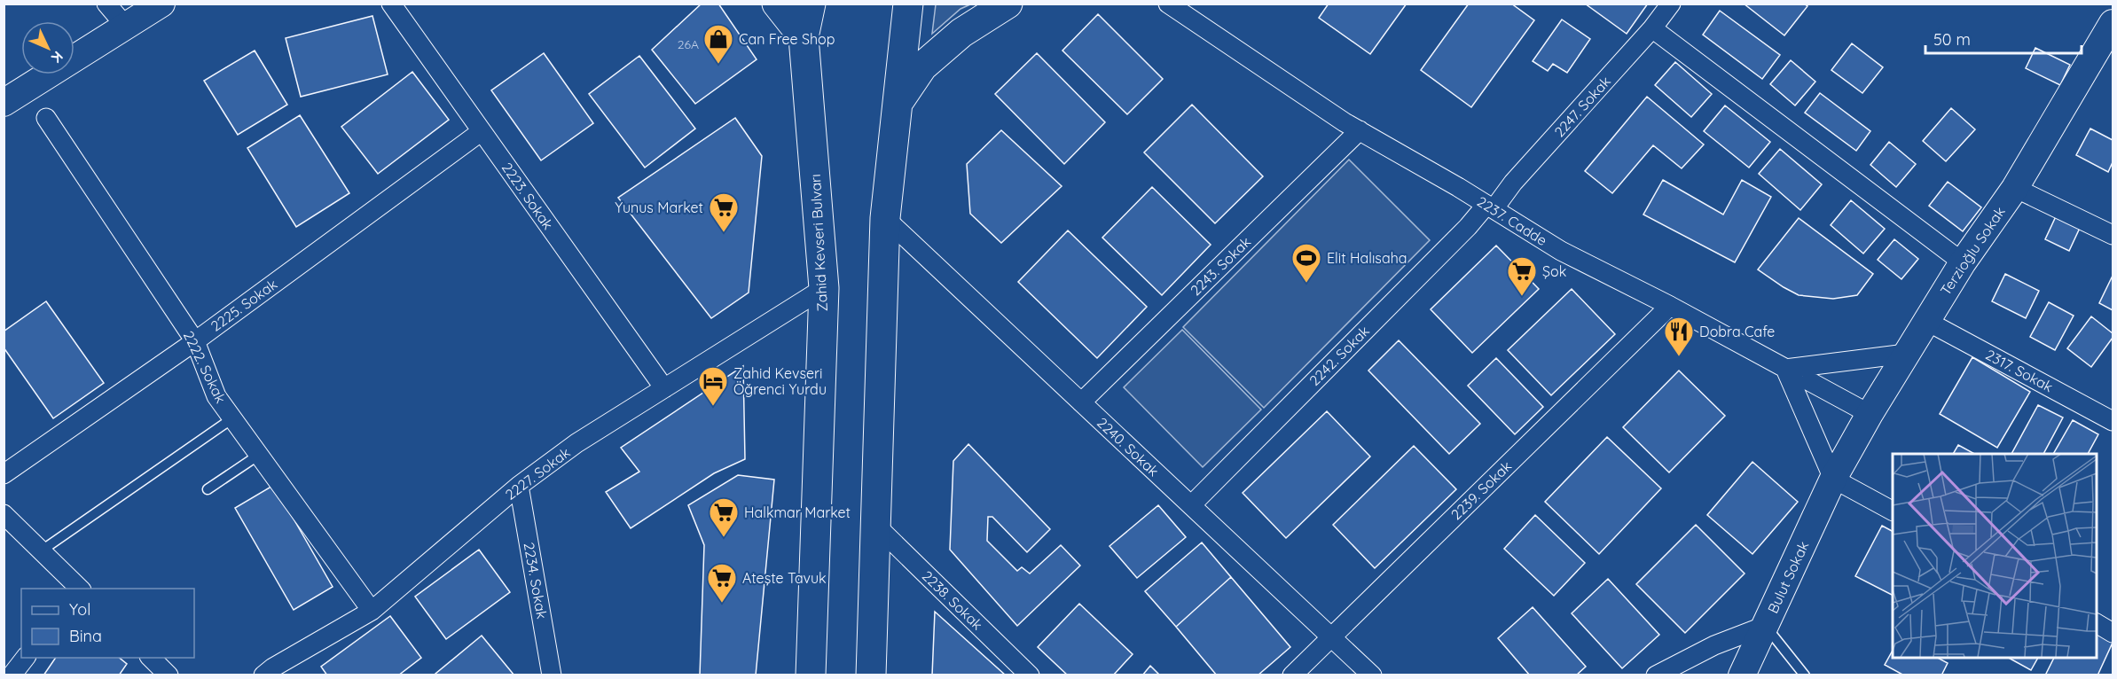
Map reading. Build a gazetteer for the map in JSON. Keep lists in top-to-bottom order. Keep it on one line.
{"streets":{"main road":["Zahid Kevseri Bulvarı"],"street":["2247. Sokak","2223. Sokak","2237. Cadde","Terzioğlu Sokak","2243. Sokak","2225. Sokak","2242. Sokak","2222. Sokak","2317. Sokak","2240. Sokak","2227. Sokak","2239. Sokak","Bulut Sokak","2234. Sokak","2238. Sokak"]},"crossings":[["2247. Sokak","2237. Cadde"],["2247. Sokak","2242. Sokak"],["2223. Sokak","2225. Sokak"],["2223. Sokak","2227. Sokak"],["2237. Cadde","Terzioğlu Sokak"],["2237. Cadde","2243. Sokak"],["2237. Cadde","2242. Sokak"],["2237. Cadde","2239. Sokak"],["Zahid Kevseri Bulvarı","2227. Sokak"],["Terzioğlu Sokak","2317. Sokak"],["Terzioğlu Sokak","Bulut Sokak"],["2243. Sokak","2240. Sokak"],["2225. Sokak","2222. Sokak"],["2242. Sokak","2240. Sokak"],["2222. Sokak","2227. Sokak"],["2240. Sokak","2239. Sokak"],["2227. Sokak","2234. Sokak"]],"places":{"shop":["Can Free Shop"],"supermarket":["Yunus Market","Şok","Halkmar Market","Ateşte Tavuk"],"sports":["Elit Halısaha"],"restaurant":["Dobra Cafe"],"hotel":["Zahid Kevseri Öğrenci Yurdu"]},"house_numbers":["26A"],"legend":["Yol","Bina"],"scale_bar":"50 m","north":"bottom right"}
